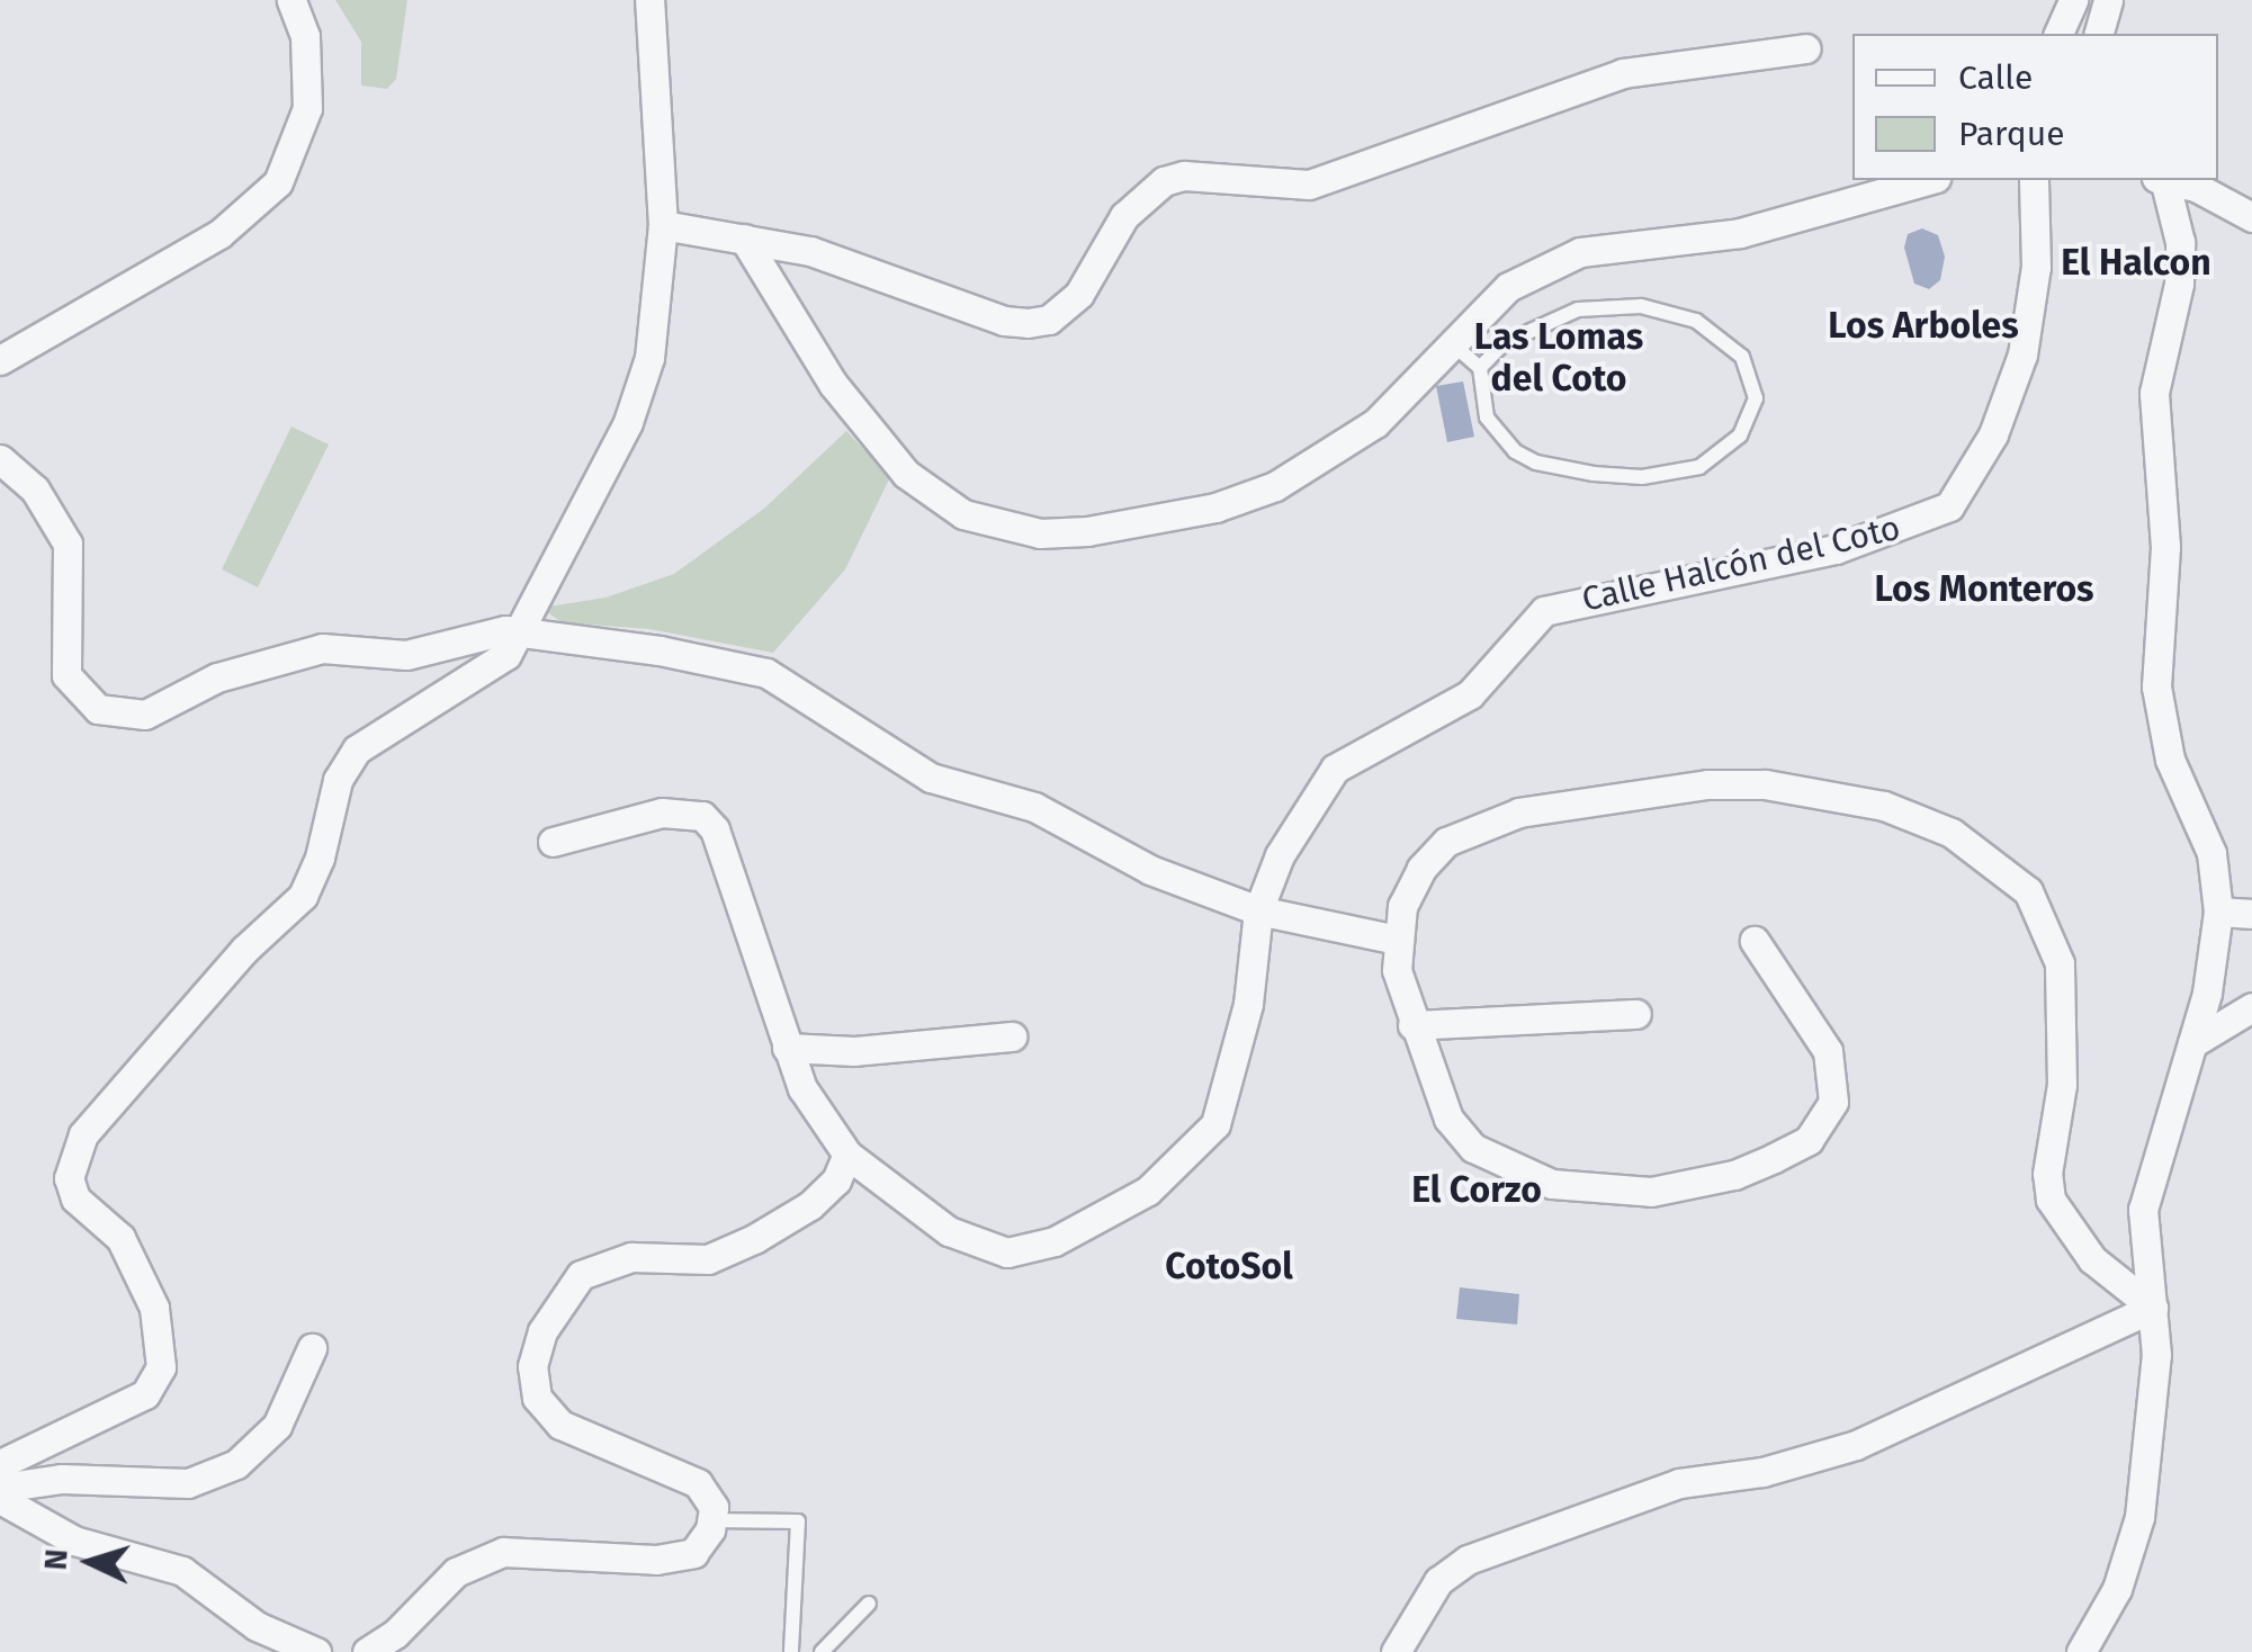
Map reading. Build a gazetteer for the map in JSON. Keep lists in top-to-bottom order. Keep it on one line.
{"streets":{"street":["Calle Halcón del Coto"]},"districts":["El Halcon","Los Arboles","Las Lomas del Coto","Los Monteros","El Corzo","CotoSol"],"legend":["Calle","Parque"],"north":"left"}
